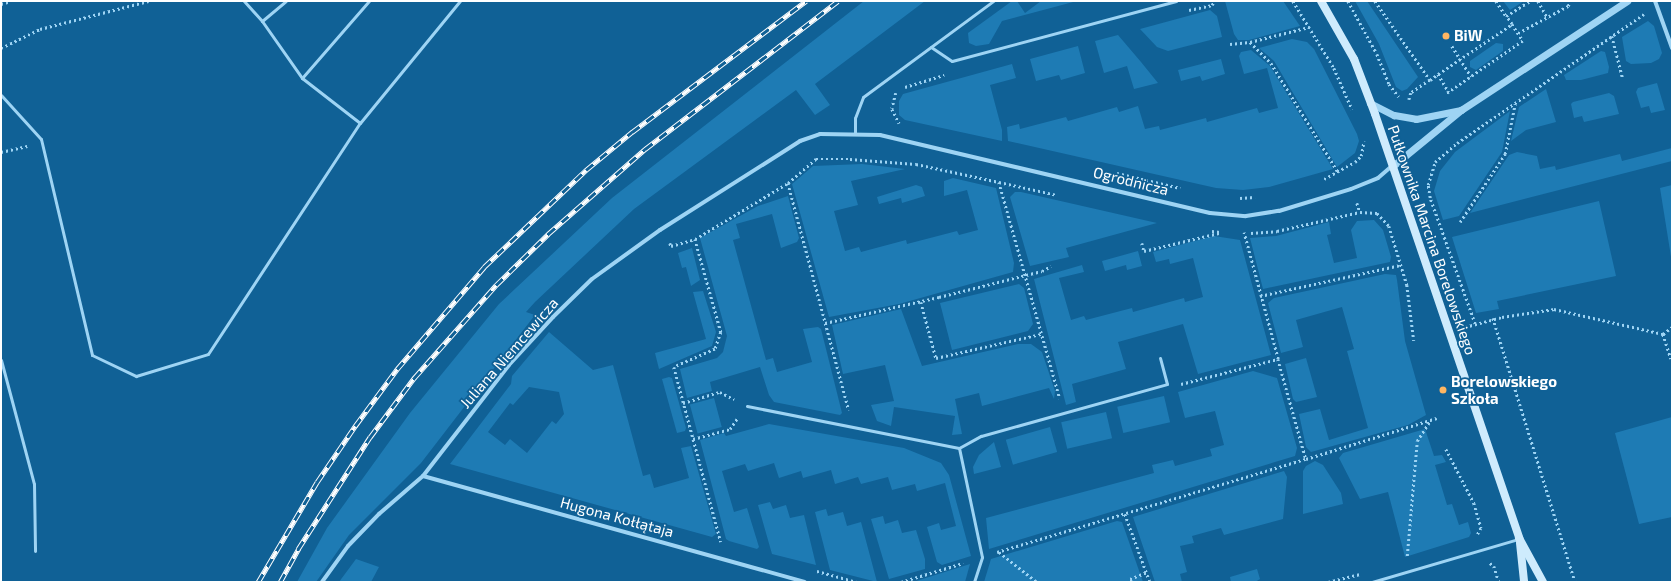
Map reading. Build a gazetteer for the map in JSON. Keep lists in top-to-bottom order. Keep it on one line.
{"streets":{"main road":["Pułkownika Marcina Borelowskiego"],"street":["Ogrodnicza","Juliana Niemcewicza","Hugona Kołłątaja"]},"crossings":[["Ogrodnicza","Pułkownika Marcina Borelowskiego"],["Ogrodnicza","Juliana Niemcewicza"],["Juliana Niemcewicza","Hugona Kołłątaja"]],"places":["BiW","Borelowskiego Szkoła"]}
